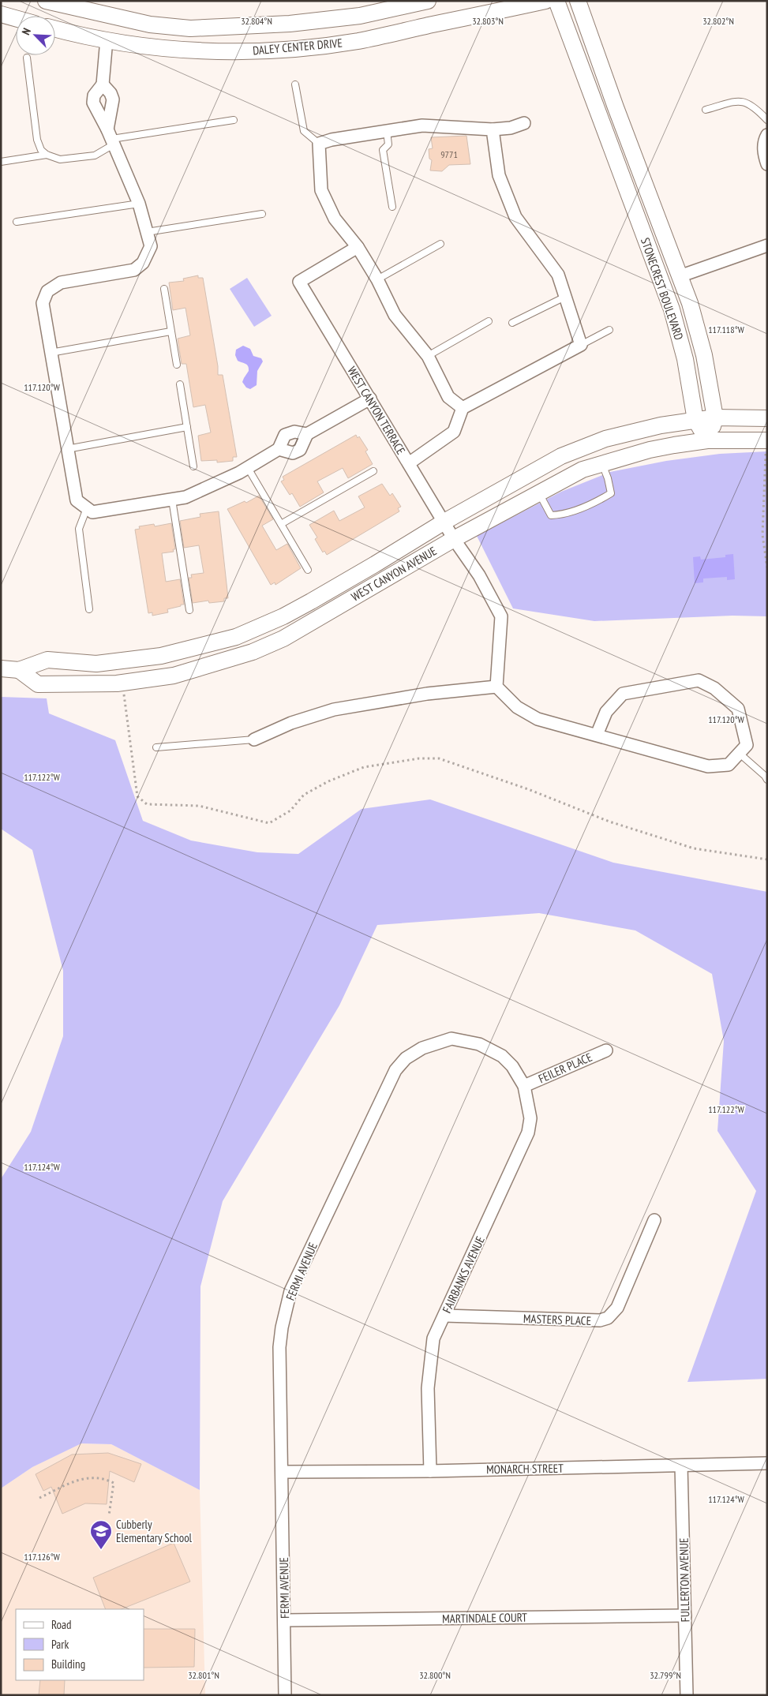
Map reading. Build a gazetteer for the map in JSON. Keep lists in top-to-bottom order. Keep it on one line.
{"streets":{"street":["DALEY CENTER DRIVE","STONECREST BOULEVARD","WEST CANYON TERRACE","WEST CANYON AVENUE","FEILER PLACE","FERMI AVENUE","FAIRBANKS AVENUE","MASTERS PLACE","MONARCH STREET","FULLERTON AVENUE","MARTINDALE COURT"]},"crossings":[["STONECREST BOULEVARD","WEST CANYON AVENUE"],["WEST CANYON TERRACE","WEST CANYON AVENUE"],["FEILER PLACE","FERMI AVENUE"],["FEILER PLACE","FAIRBANKS AVENUE"],["FERMI AVENUE","FAIRBANKS AVENUE"],["FERMI AVENUE","MONARCH STREET"],["FERMI AVENUE","MARTINDALE COURT"],["FAIRBANKS AVENUE","MASTERS PLACE"],["FAIRBANKS AVENUE","MONARCH STREET"],["MONARCH STREET","FULLERTON AVENUE"],["FULLERTON AVENUE","MARTINDALE COURT"]],"places":{"school or university":["Cubberly Elementary School"]},"house_numbers":["9771"],"legend":["Road","Park","Building"],"north":"top left","coordinates":["32.804°N","32.803°N","32.802°N","117.118°W","117.120°W","117.122°W","117.124°W","117.126°W","32.801°N","32.800°N","32.799°N"]}
